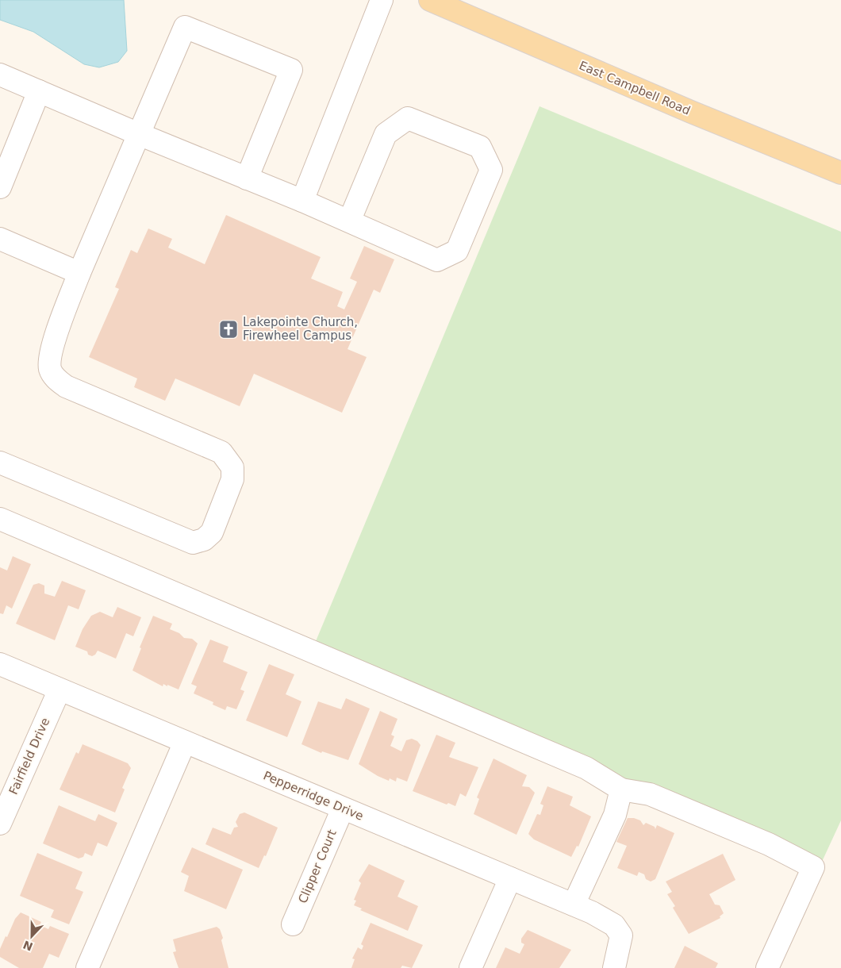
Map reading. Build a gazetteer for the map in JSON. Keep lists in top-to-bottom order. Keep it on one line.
{"streets":{"main road":["East Campbell Road"],"street":["Fairfield Drive","Pepperridge Drive","Clipper Court"]},"crossings":[["Fairfield Drive","Pepperridge Drive"],["Pepperridge Drive","Clipper Court"]],"places":{"church":["Lakepointe Church, Firewheel Campus"]},"north":"bottom"}
